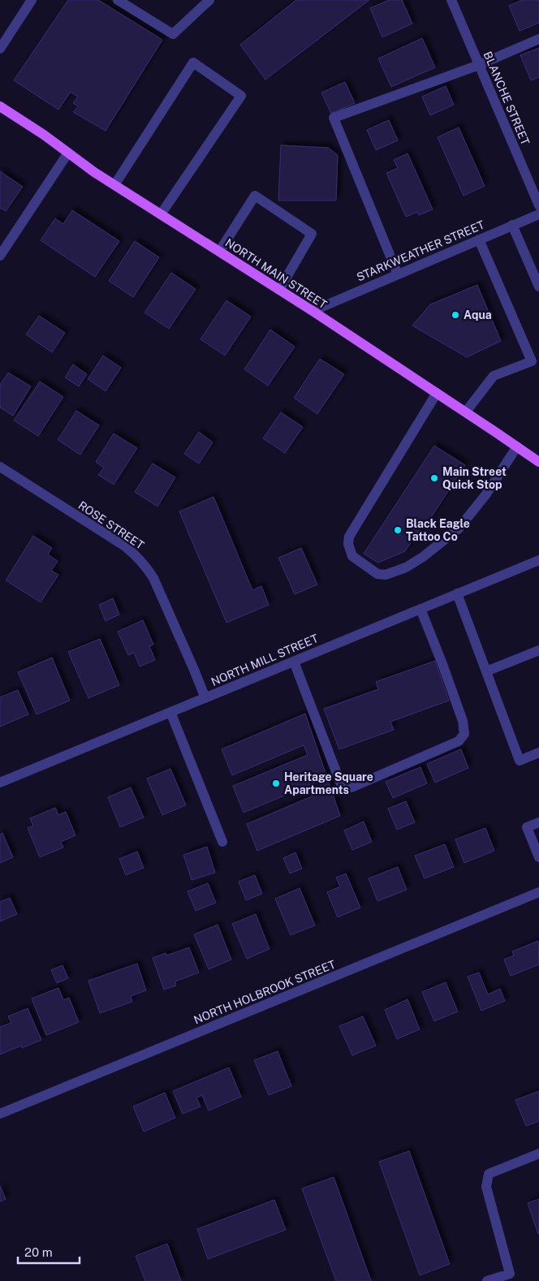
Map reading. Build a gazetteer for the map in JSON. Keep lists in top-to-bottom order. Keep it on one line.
{"streets":{"main road":["NORTH MAIN STREET"],"street":["BLANCHE STREET","STARKWEATHER STREET","ROSE STREET","NORTH MILL STREET","NORTH HOLBROOK STREET"]},"crossings":[["STARKWEATHER STREET","NORTH MAIN STREET"],["ROSE STREET","NORTH MILL STREET"]],"places":["Aqua","Main Street Quick Stop","Black Eagle Tattoo Co","Heritage Square Apartments"],"scale_bar":"20 m"}
